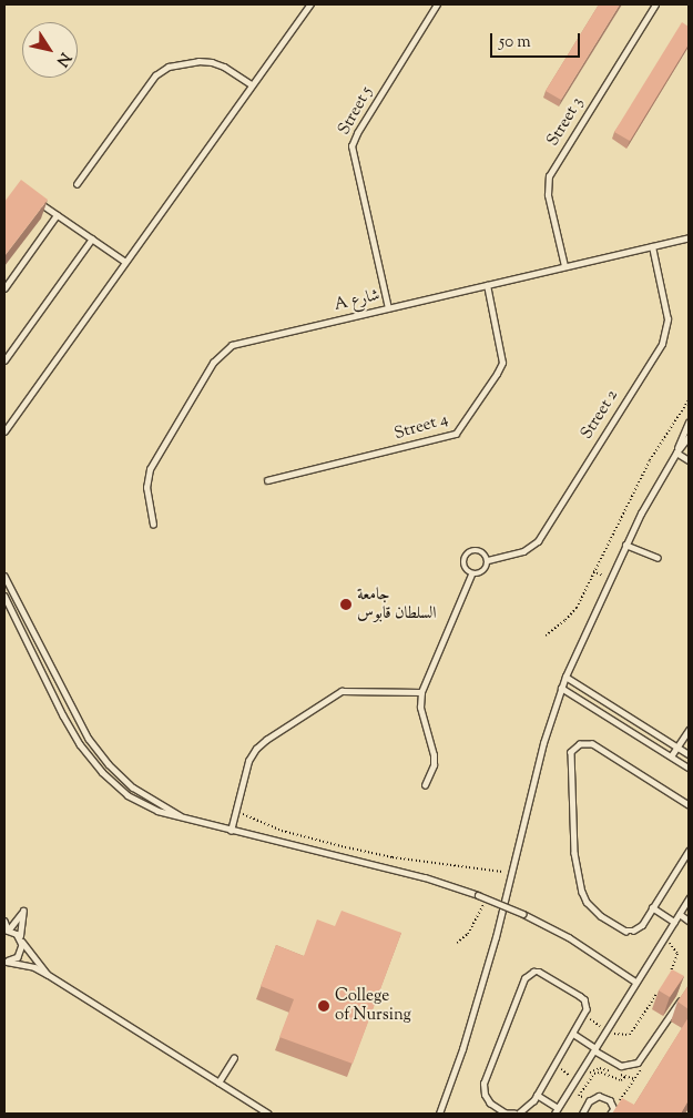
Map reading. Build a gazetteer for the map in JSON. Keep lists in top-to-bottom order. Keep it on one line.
{"streets":{"lane":["Street 5","Street 3","A شارع","Street 2","Street 4"]},"crossings":[["Street 5","A شارع"],["Street 3","A شارع"],["A شارع","Street 2"],["A شارع","Street 4"]],"places":["جامعة السلطان قابوس","College of Nursing"],"scale_bar":"50 m","north":"bottom right"}
